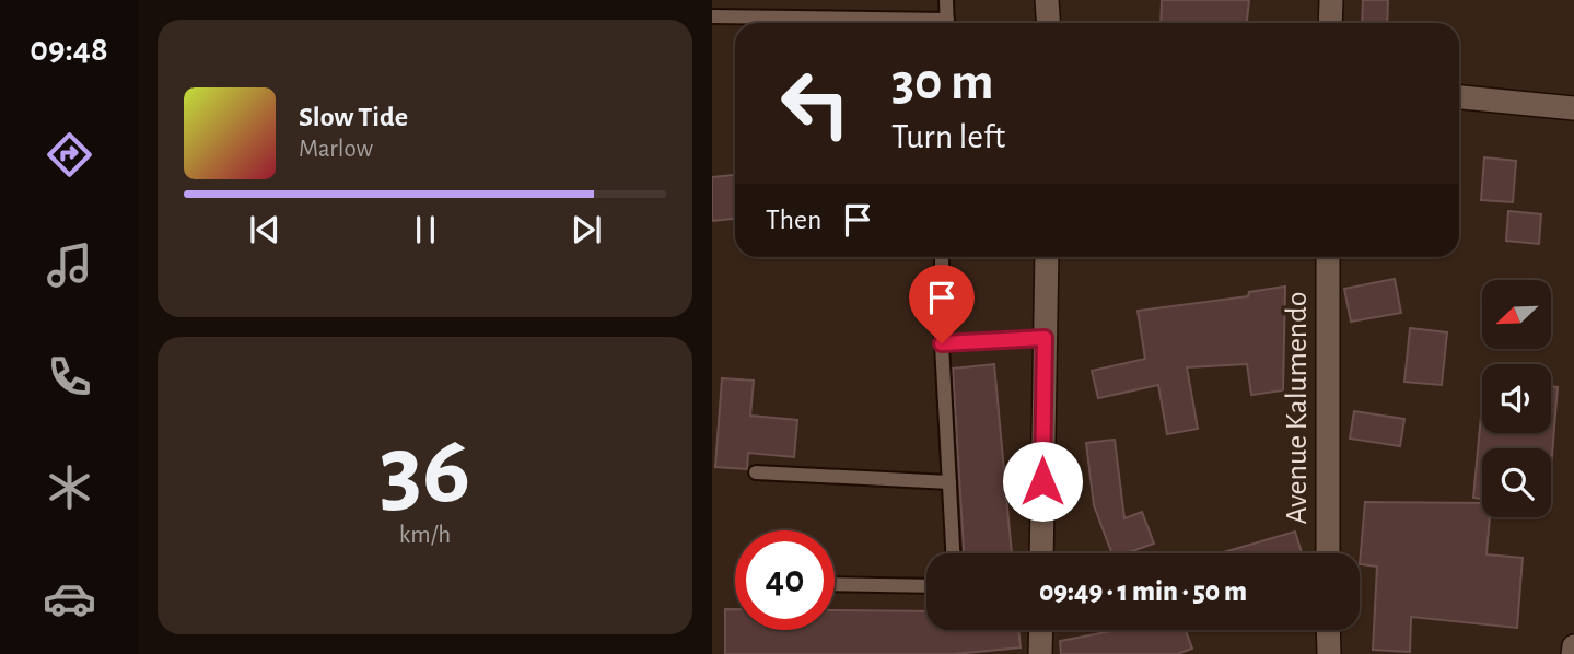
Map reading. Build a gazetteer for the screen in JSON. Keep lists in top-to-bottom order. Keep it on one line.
{"streets":{"street":["Avenue Kalumendo"]},"north":"bottom left","page":{"tabs":"09:48","turn":["30 m","Turn left"],"song":["Slow Tide","Marlow"],"then":"Then","tile":["36","km/h"],"limit":"40","trip":"09:49 · 1 min · 50 m"}}
